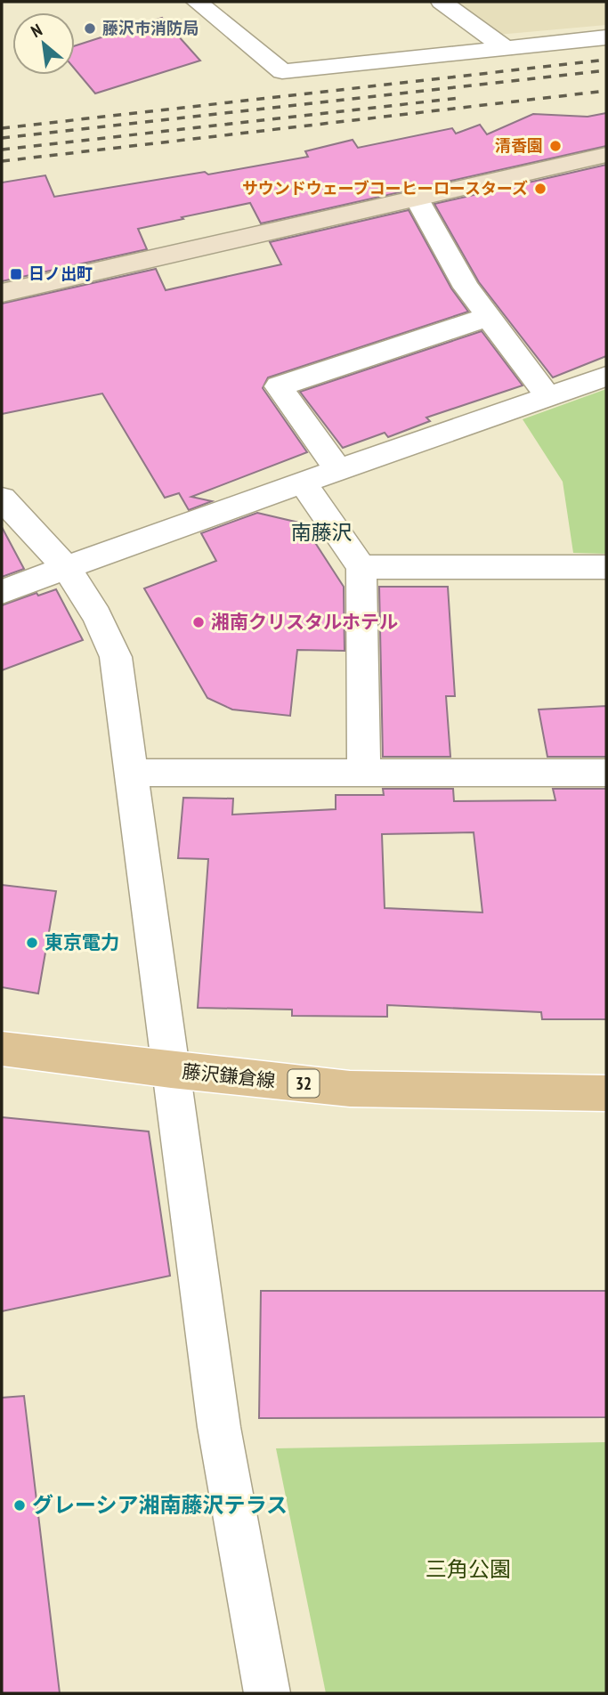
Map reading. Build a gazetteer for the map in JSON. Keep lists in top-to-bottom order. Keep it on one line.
{"streets":{"main road":["藤沢鎌倉線","32"]},"districts":["南藤沢"],"parks":["三角公園"],"places":{"other":["藤沢市消防局","清香園","サウンドウェーブコーヒーロースターズ","湘南クリスタルホテル","東京電力","グレーシア湘南藤沢テラス"],"transit":["日ノ出町"]},"north":"top left"}
